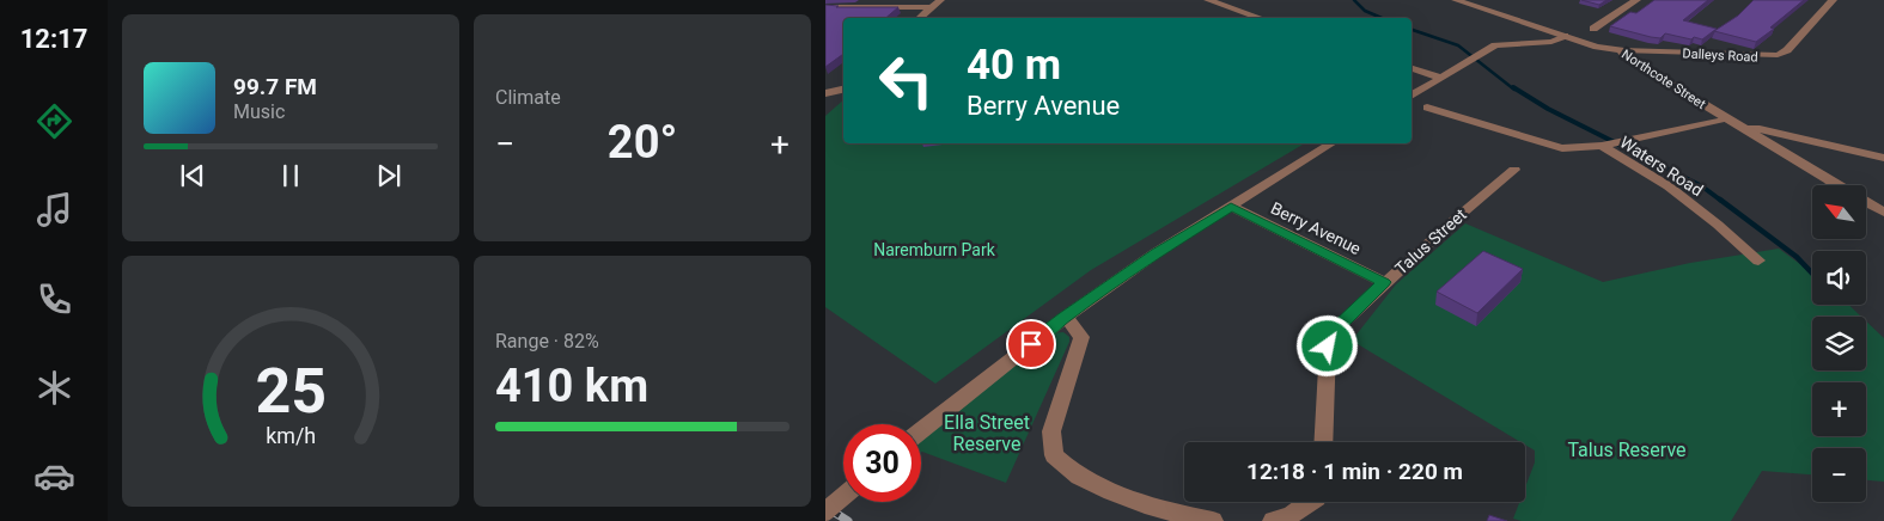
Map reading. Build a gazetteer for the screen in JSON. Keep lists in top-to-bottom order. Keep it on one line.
{"streets":{"street":["Dalleys Road","Northcote Street","Waters Road","Berry Avenue","Talus Street"]},"crossings":[["Dalleys Road","Northcote Street"],["Berry Avenue","Talus Street"]],"parks":["Naremburn Park","Ella Street Reserve","Talus Reserve"],"north":"top left","page":{"tabs":"12:17","tile":["Climate",["Range · 82%","410 km"]],"turn":["40 m","Berry Avenue"],"song":["99.7 FM","Music"],"heat":["−","20°","+"],"map_buttons":["+","−"],"limit":"30","trip":"12:18 · 1 min · 220 m","gauge":["25","km/h"]}}
